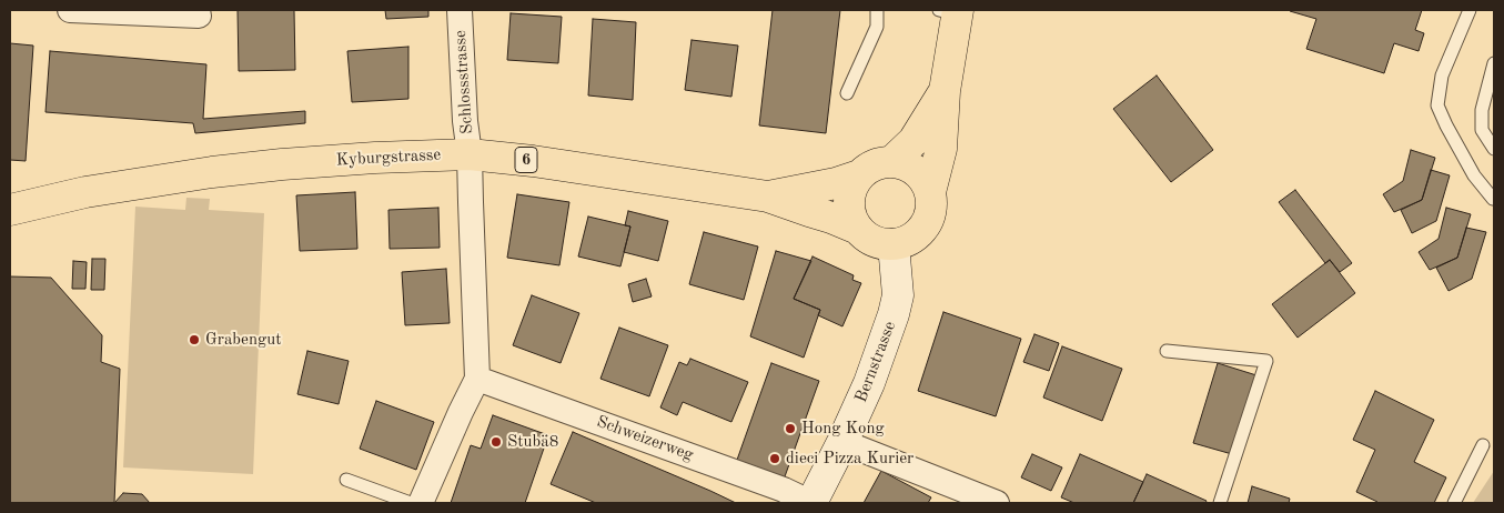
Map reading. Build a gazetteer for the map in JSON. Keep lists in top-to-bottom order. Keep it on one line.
{"streets":{"main road":["Kyburgstrasse","6","Bernstrasse"],"street":["Schlossstrasse","Schweizerweg"]},"crossings":[["Schlossstrasse","Kyburgstrasse"],["Kyburgstrasse","Bernstrasse"],["Bernstrasse","Schweizerweg"]],"places":["Grabengut","Hong Kong","Stubä8","dieci Pizza Kurier"]}
